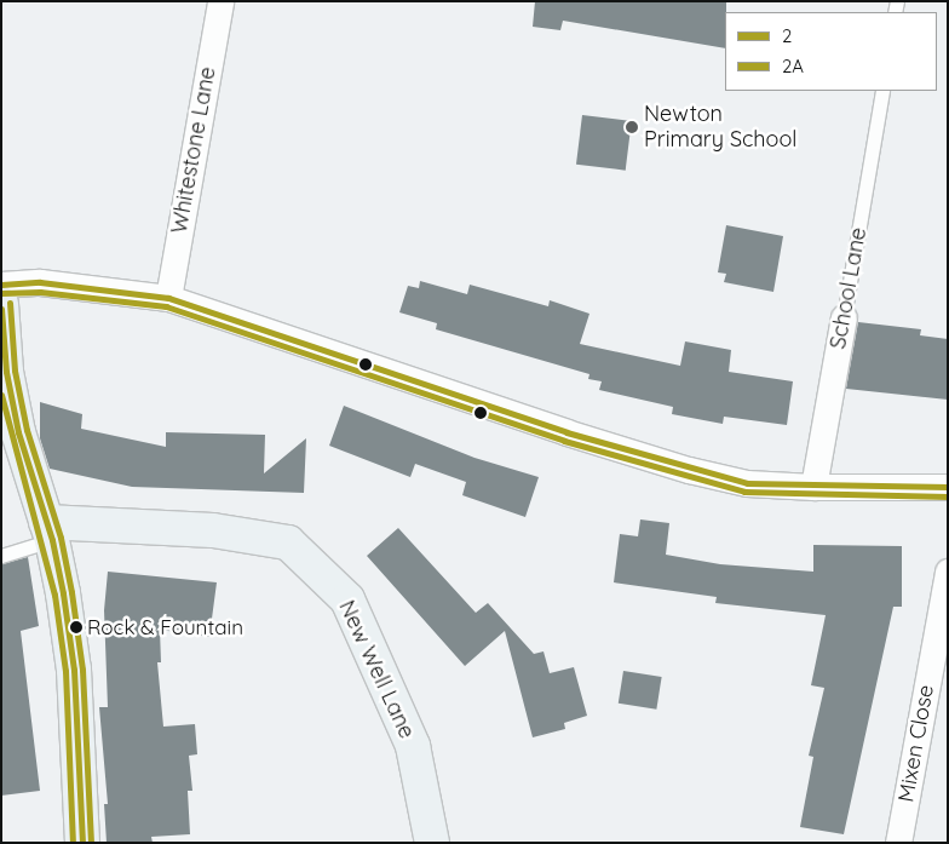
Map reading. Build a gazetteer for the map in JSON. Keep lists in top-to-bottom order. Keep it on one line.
{"streets":{"street":["Whitestone Lane","School Lane","New Well Lane","Mixen Close"]},"places":["Newton Primary School","Rock & Fountain"],"lines":["transit line 2","transit line 2A"],"legend":["2","2A"]}
